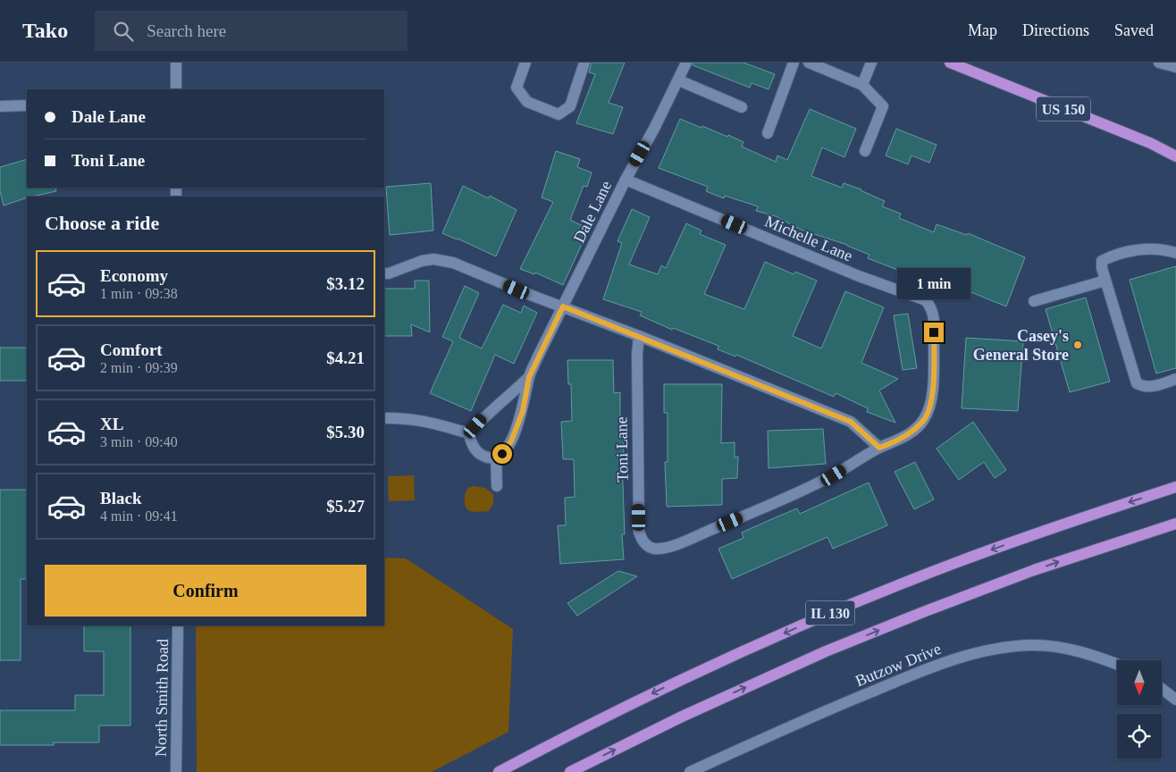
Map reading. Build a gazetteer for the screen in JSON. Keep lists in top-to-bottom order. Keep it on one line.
{"streets":{"main road":["US 150","IL 130"],"street":["Dale Lane","Michelle Lane","Toni Lane","Butzow Drive","North Smith Road"]},"crossings":[["Dale Lane","Michelle Lane"],["Michelle Lane","Toni Lane"]],"places":["Casey's General Store"],"north":"bottom","page":{"header":"Tako","search":"Search here","nav":["Map","Directions","Saved"],"banner":["Dale Lane","Toni Lane"],"heading":"Choose a ride","list":[{"name":"Economy","note":"1 min · 09:38","value":"$3.12"},{"name":"Comfort","note":"2 min · 09:39","value":"$4.21"},{"name":"XL","note":"3 min · 09:40","value":"$5.30"},{"name":"Black","note":"4 min · 09:41","value":"$5.27"}],"bubble":"1 min","buttons":"Confirm"}}
